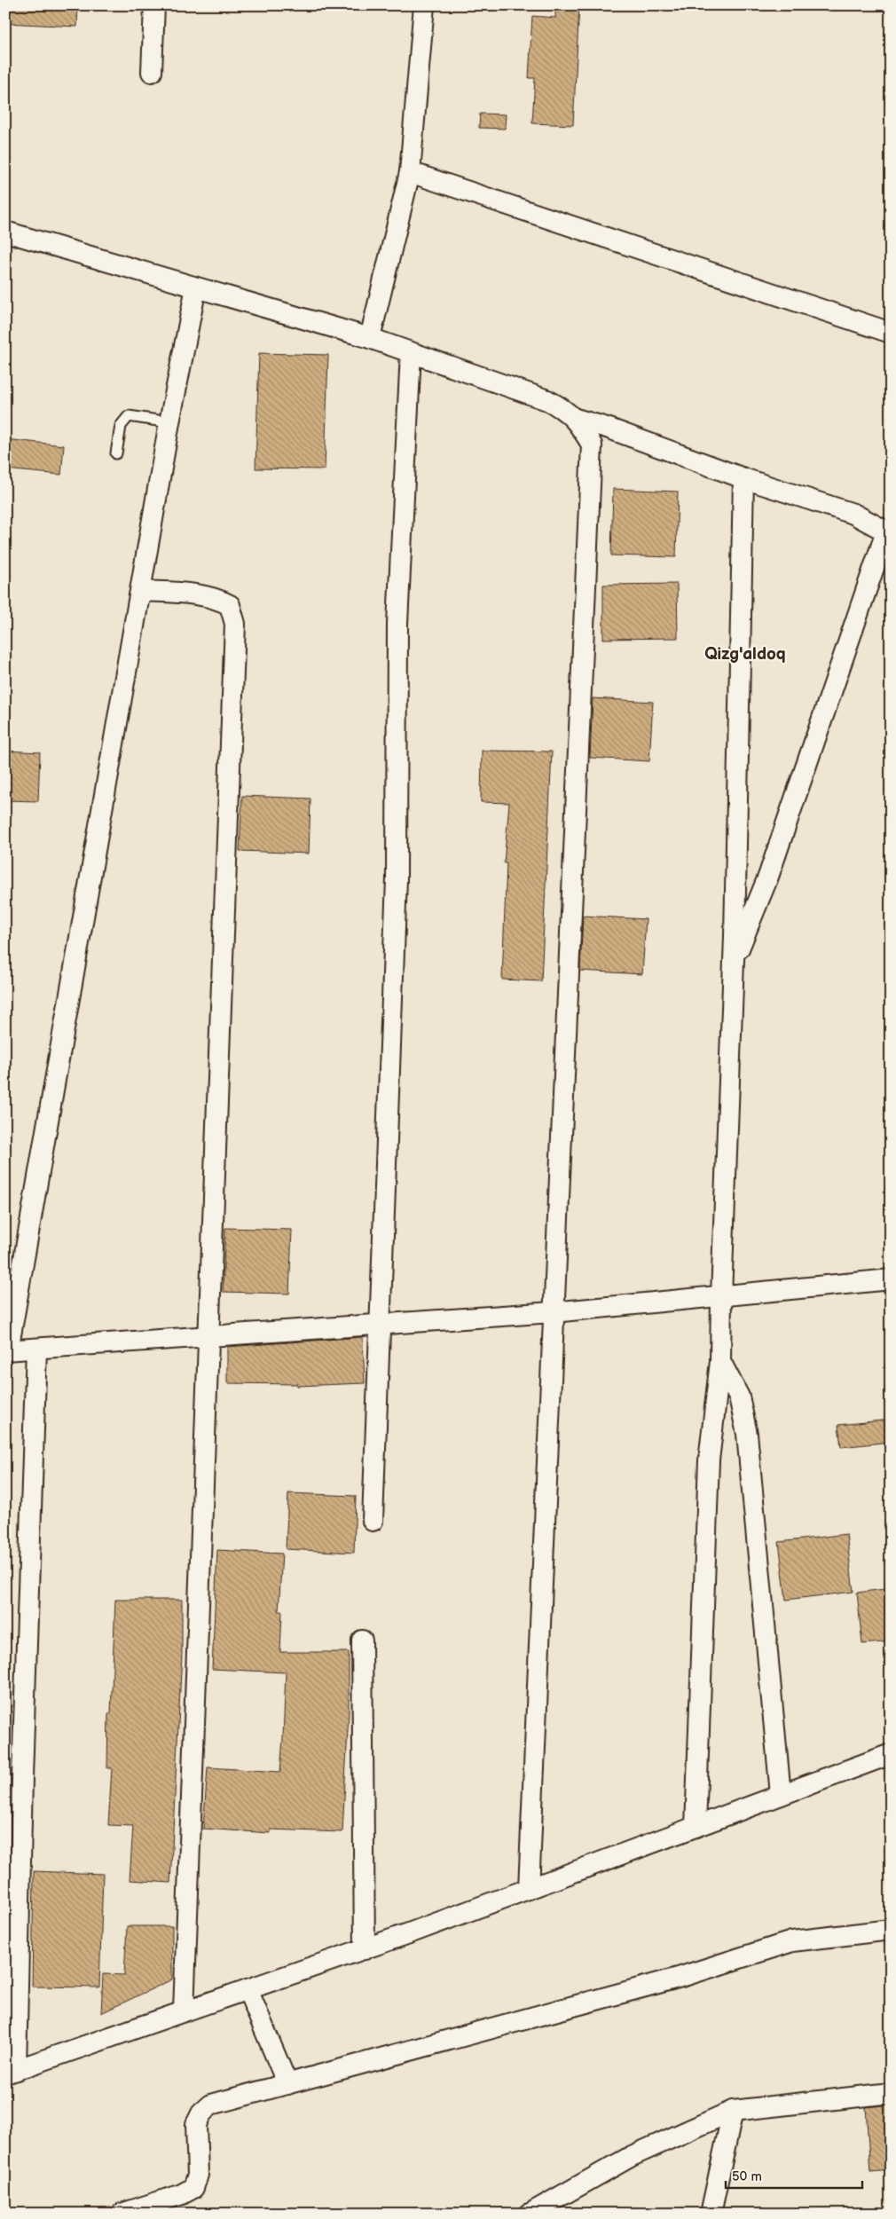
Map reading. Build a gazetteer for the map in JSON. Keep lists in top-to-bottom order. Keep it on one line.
{"districts":["Qizg'aldoq"],"scale_bar":"50 m"}
